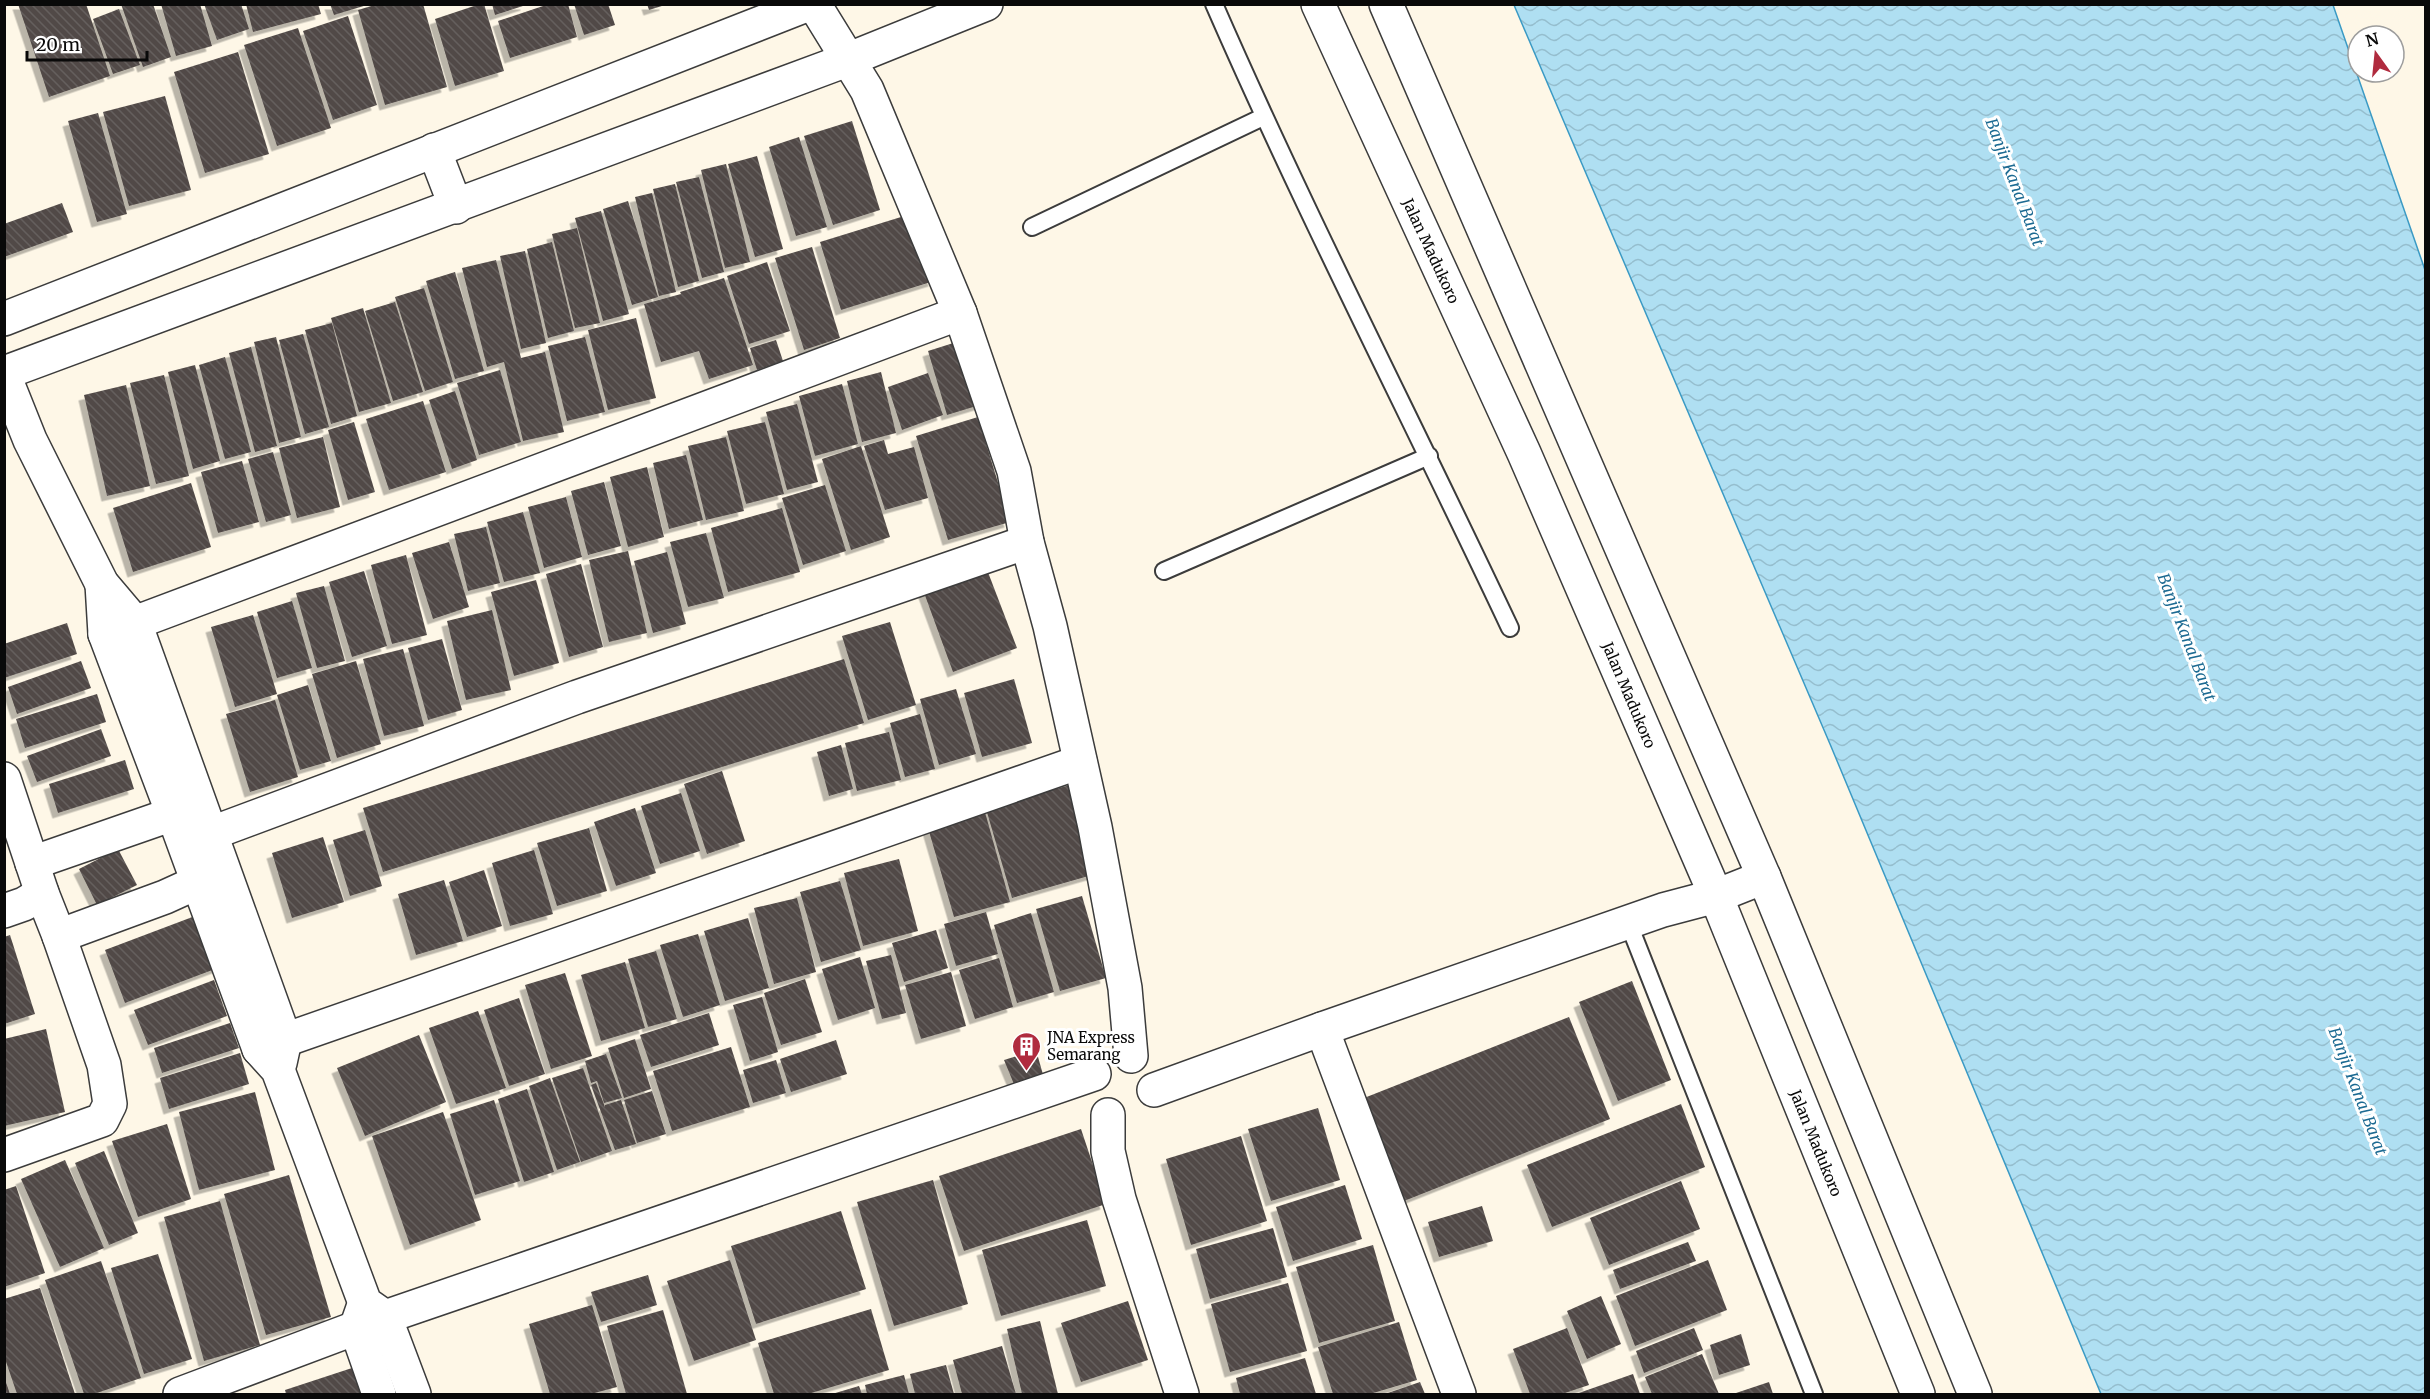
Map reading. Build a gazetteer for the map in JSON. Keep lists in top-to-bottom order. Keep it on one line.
{"streets":{"street":["Jalan Madukoro"]},"water":["Banjir Kanal Barat"],"places":{"building":["JNA Express Semarang"]},"scale_bar":"20 m","north":"top"}
